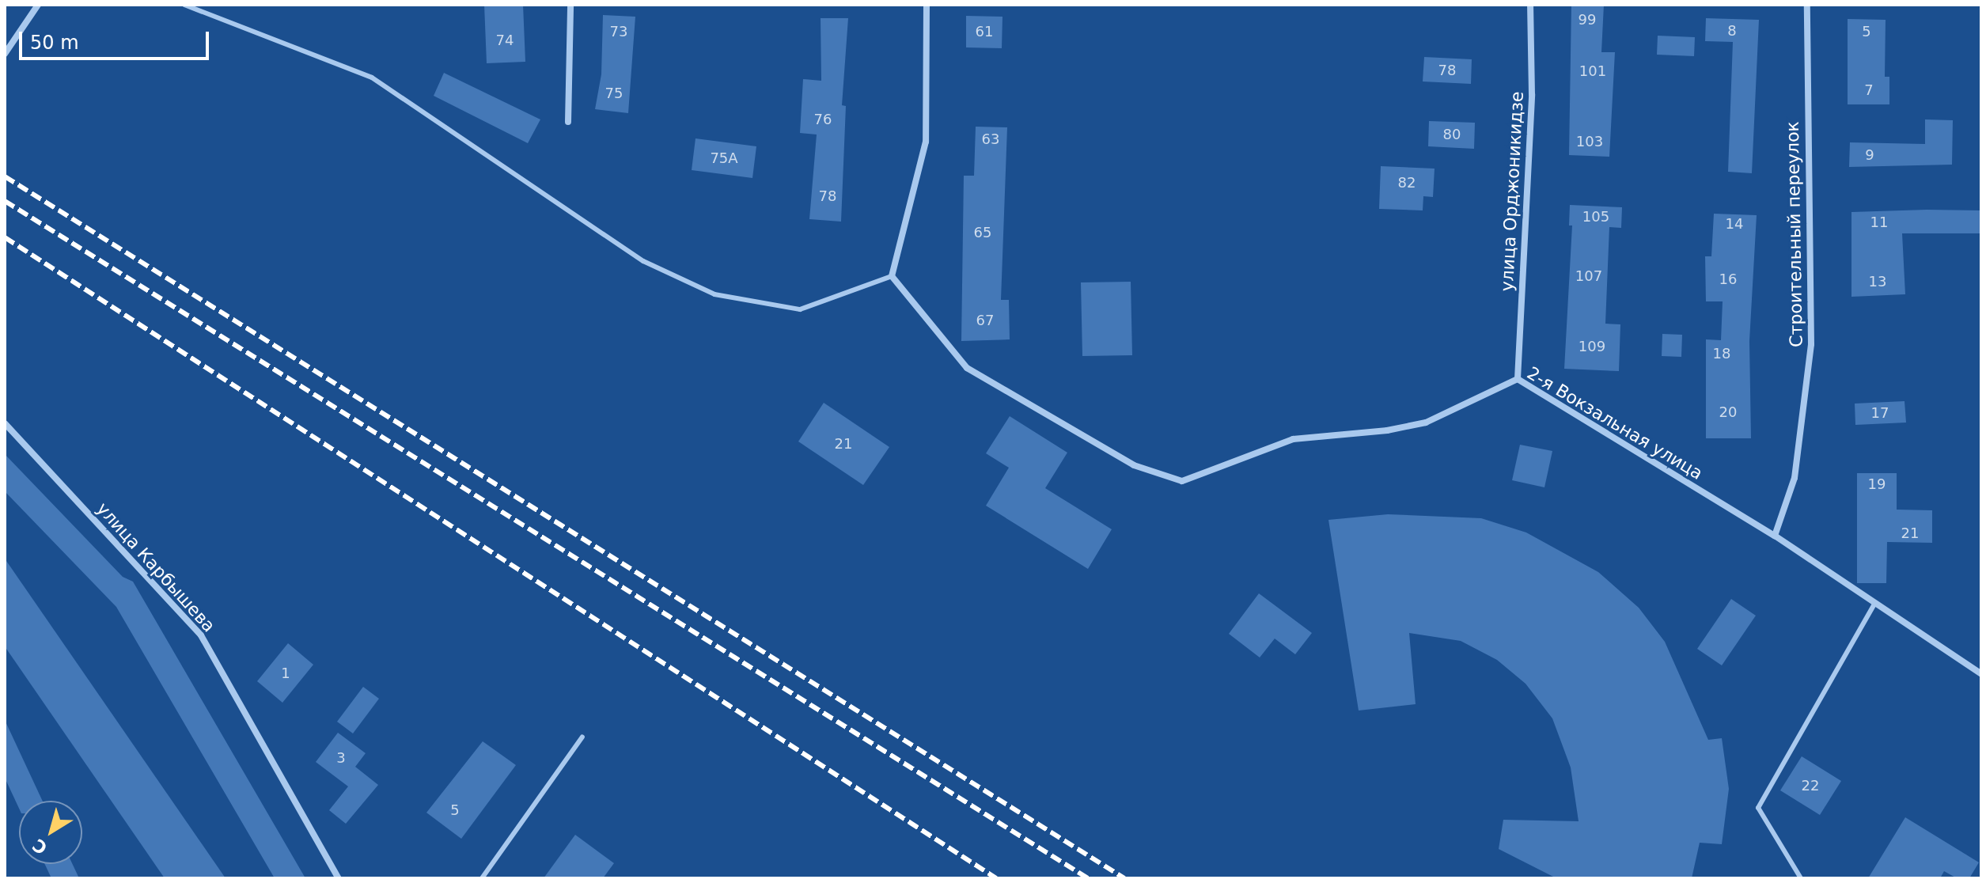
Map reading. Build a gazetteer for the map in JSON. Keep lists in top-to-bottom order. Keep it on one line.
{"streets":{"street":["улица Орджоникидзе","Строительный переулок","2-я Вокзальная улица","улица Карбышева"]},"crossings":[["улица Орджоникидзе","2-я Вокзальная улица"],["Строительный переулок","2-я Вокзальная улица"]],"house_numbers":["99","8","73","61","5","74","78","101","7","75","76","80","63","103","9","75А","82","78","105","11","14","65","107","16","13","67","109","18","20","17","21","19","21","1","3","22","5"],"scale_bar":"50 m","north":"bottom left"}
